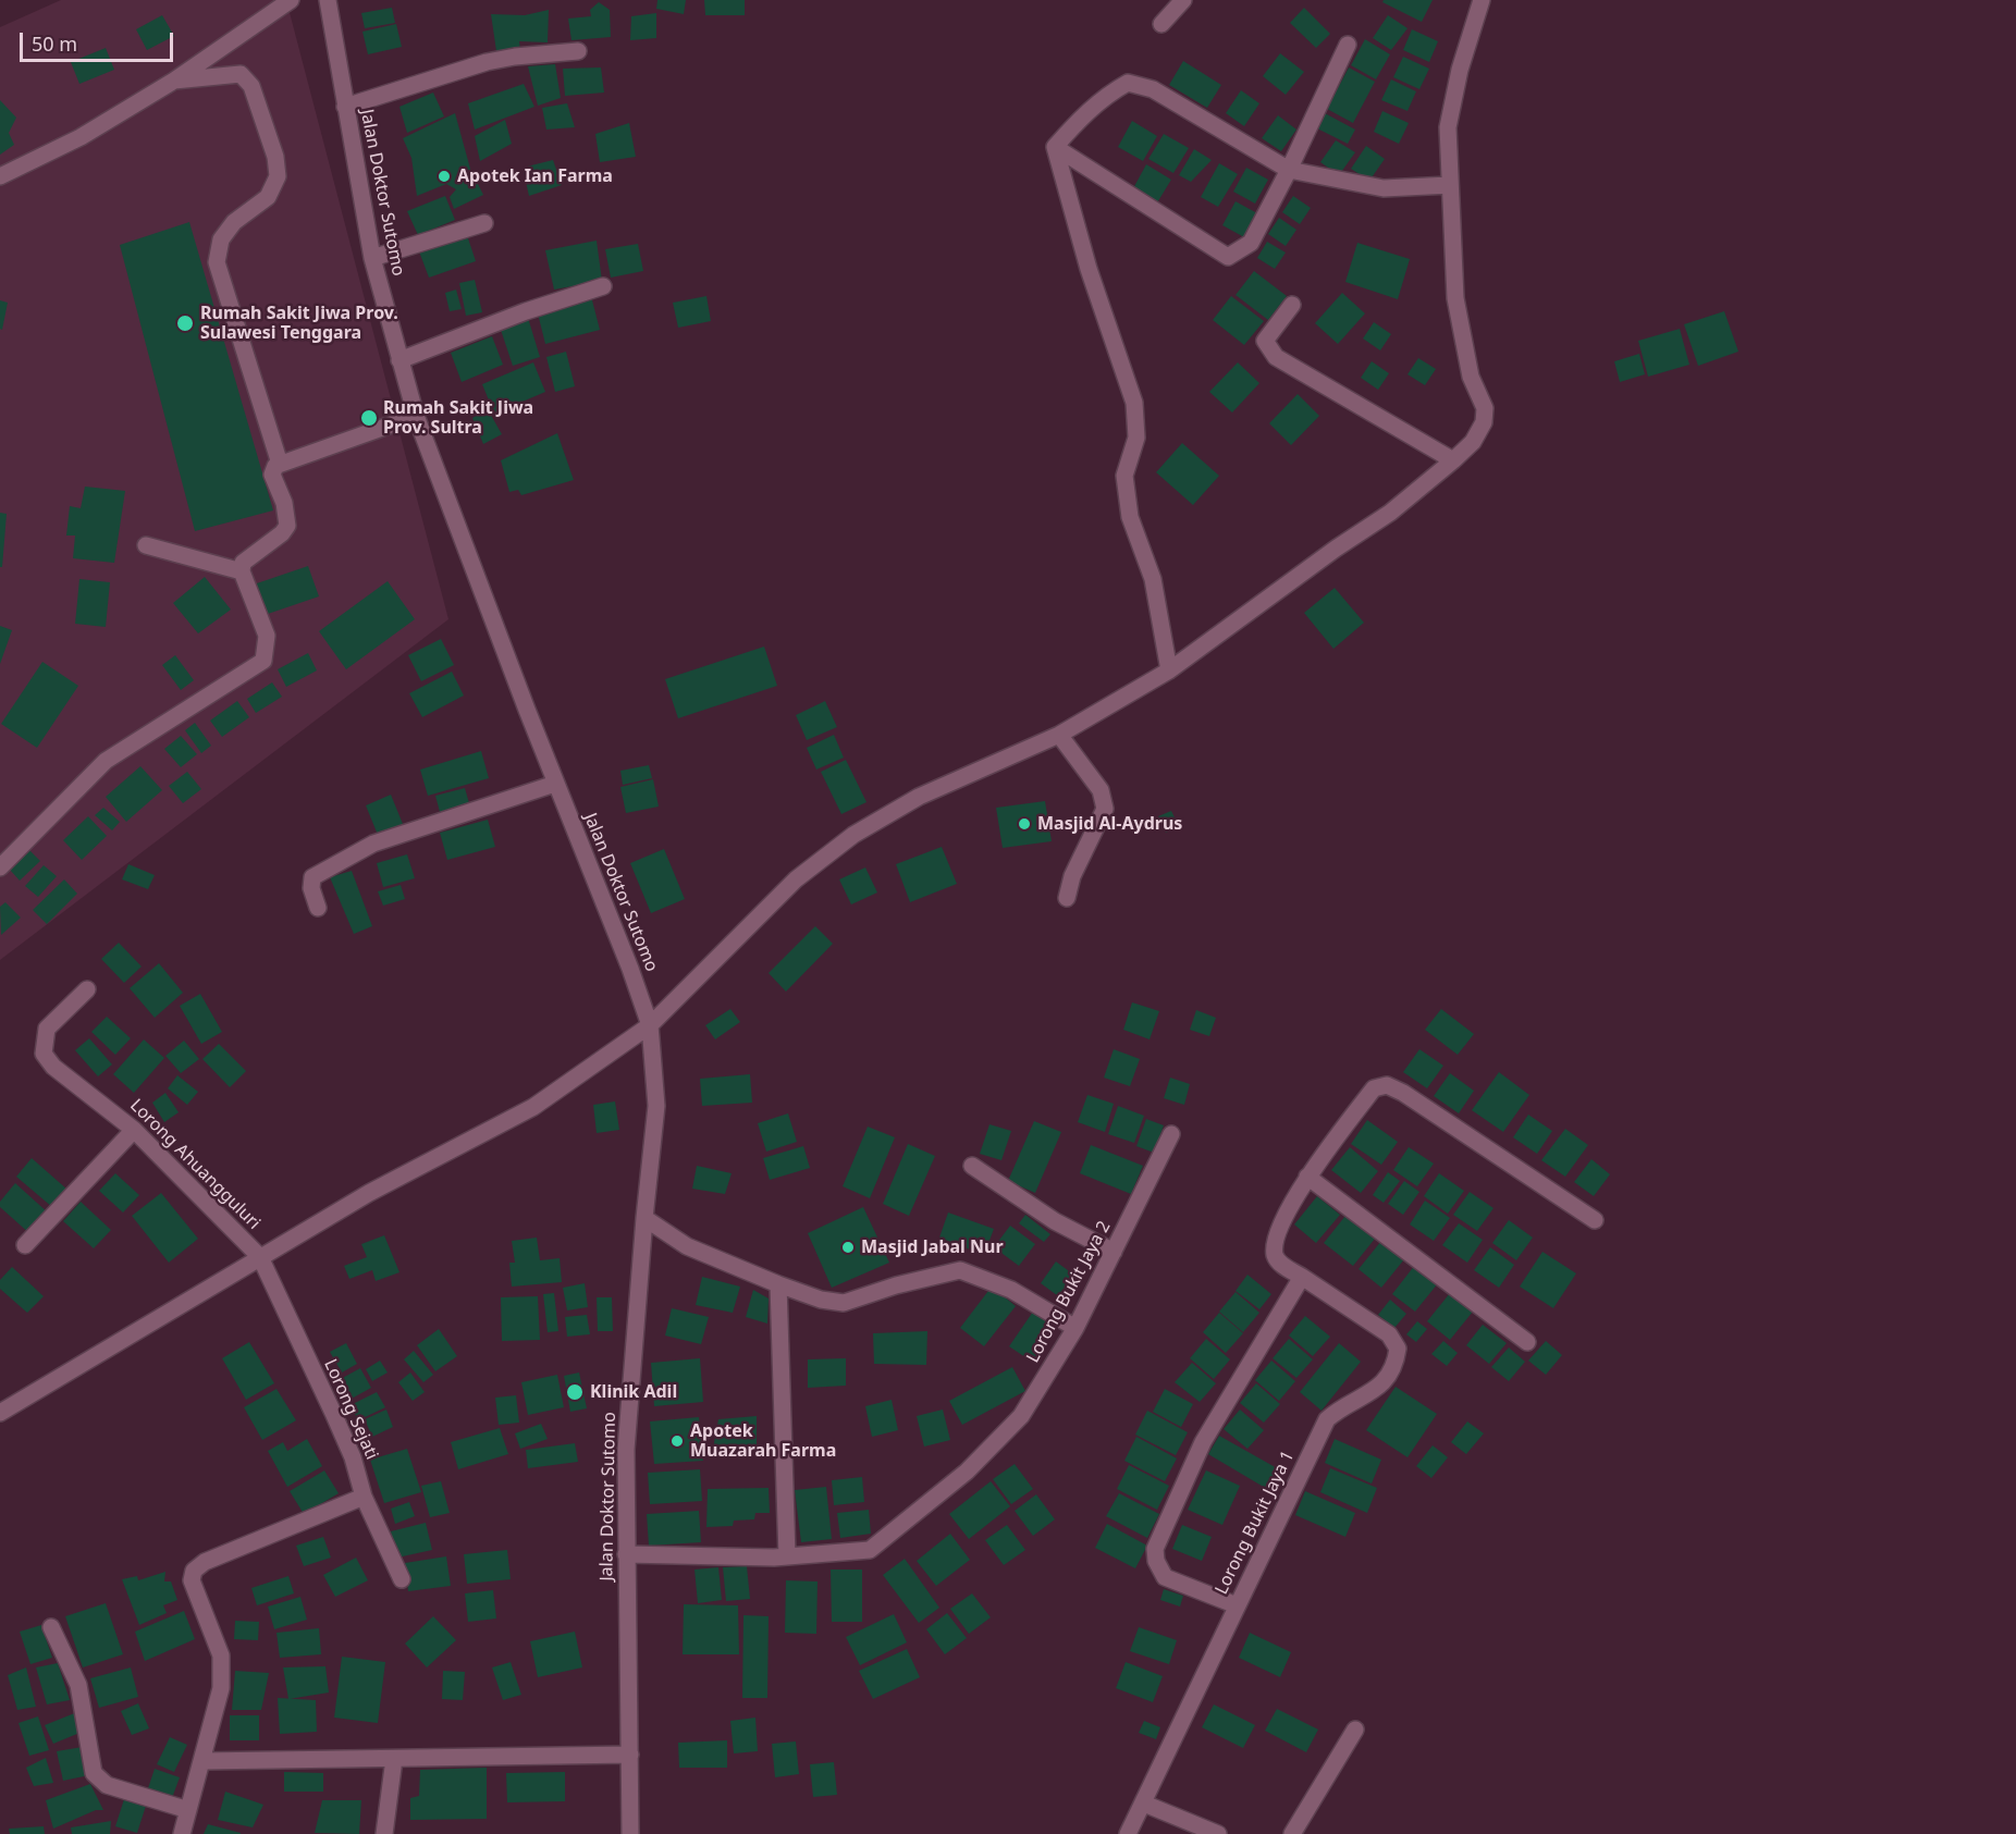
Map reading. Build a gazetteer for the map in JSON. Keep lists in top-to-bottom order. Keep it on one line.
{"streets":{"street":["Jalan Doktor Sutomo","Lorong Ahuangguluri","Lorong Bukit Jaya 2","Lorong Sejati","Lorong Bukit Jaya 1"]},"crossings":[["Jalan Doktor Sutomo","Lorong Bukit Jaya 2"],["Lorong Ahuangguluri","Lorong Sejati"]],"places":["Apotek Ian Farma","Rumah Sakit Jiwa Prov. Sulawesi Tenggara","Rumah Sakit Jiwa Prov. Sultra","Masjid Al-Aydrus","Masjid Jabal Nur","Klinik Adil","Apotek Muazarah Farma"],"scale_bar":"50 m"}
